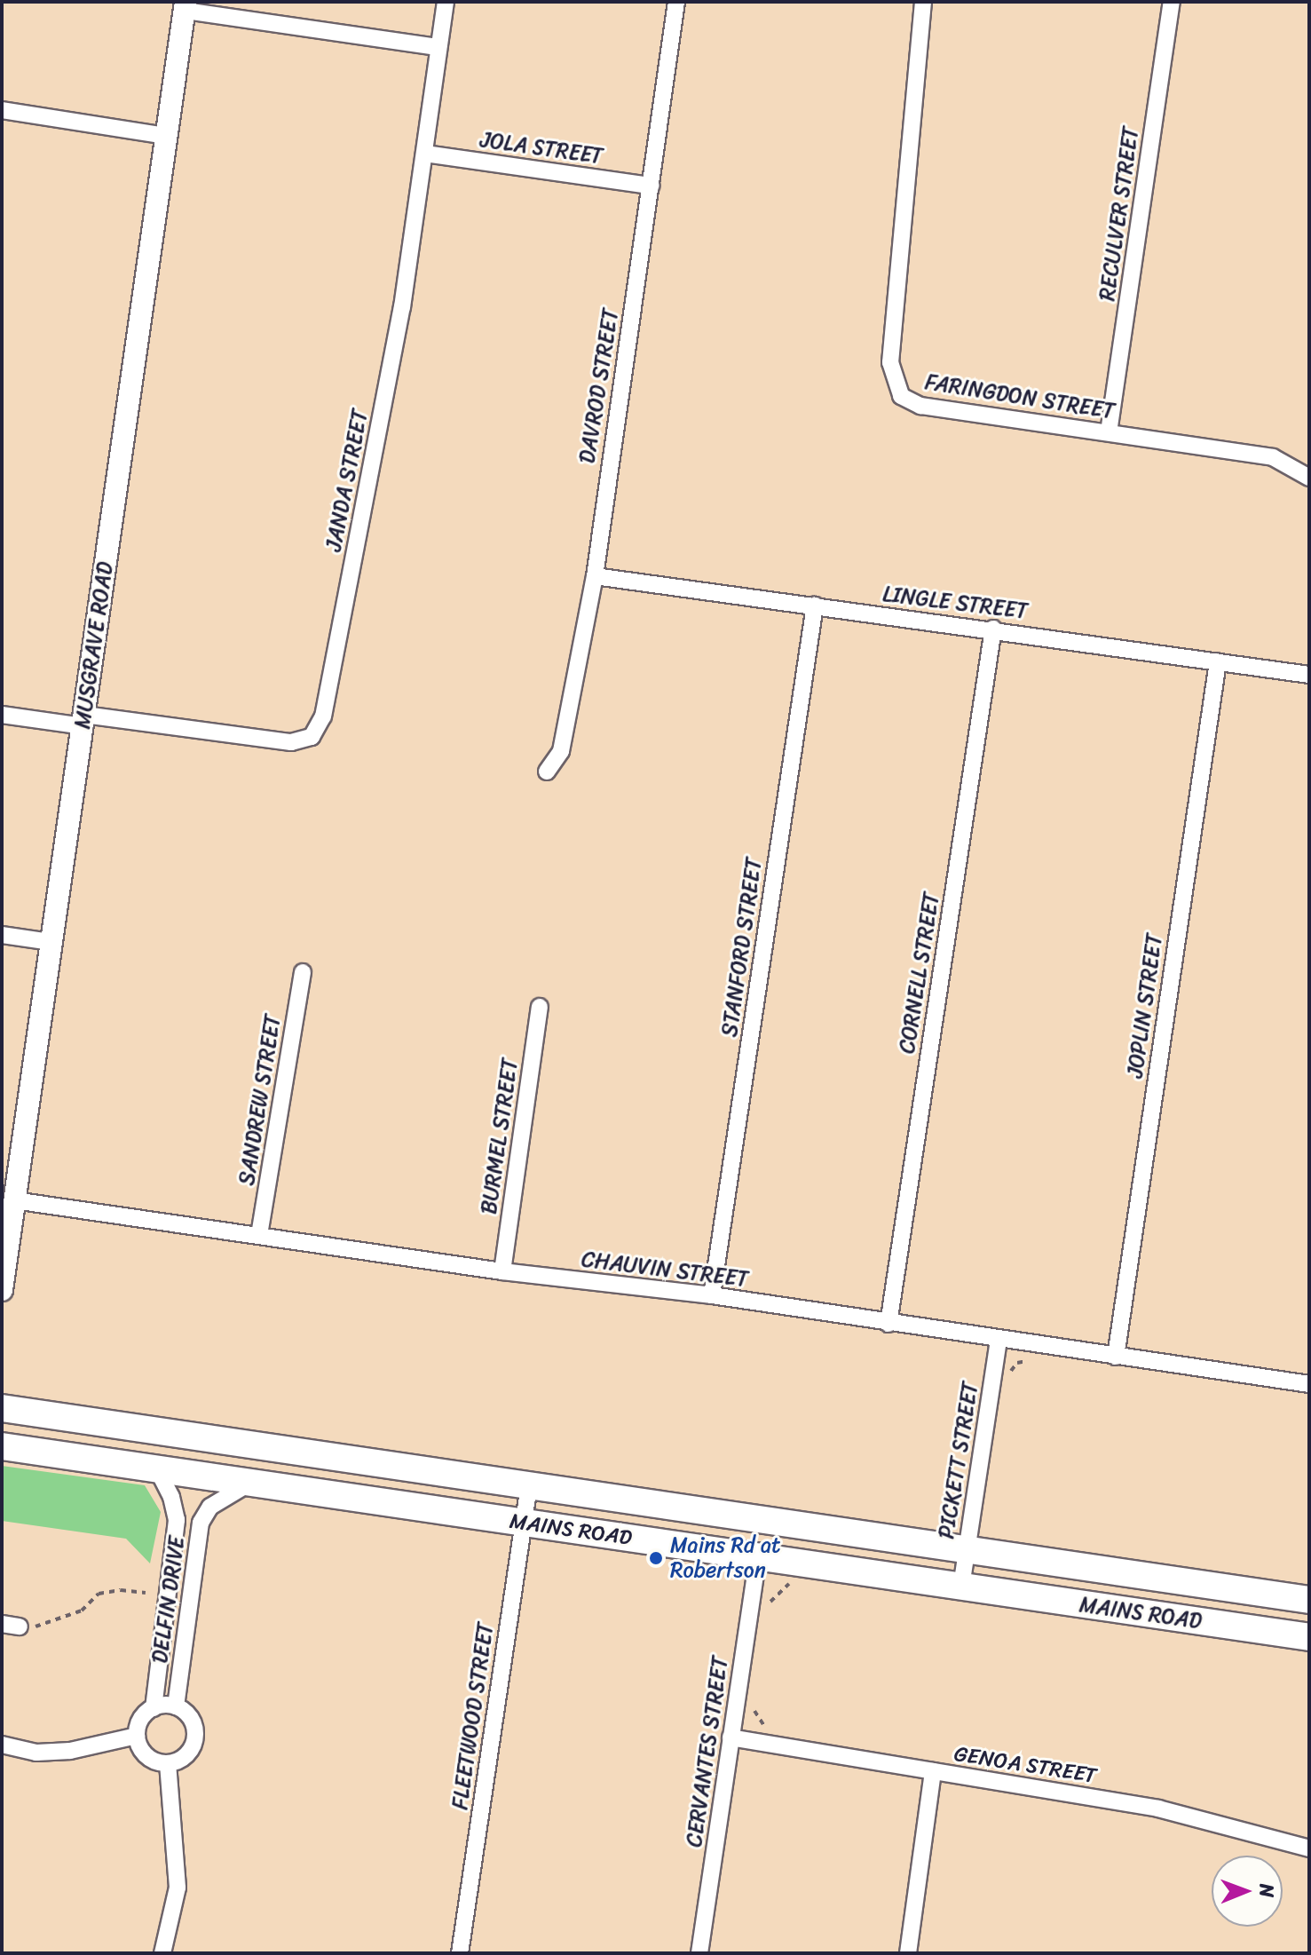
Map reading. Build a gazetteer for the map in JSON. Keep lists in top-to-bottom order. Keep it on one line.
{"streets":{"main road":["MAINS ROAD"],"street":["JOLA STREET","RECULVER STREET","DAVROD STREET","FARINGDON STREET","JANDA STREET","LINGLE STREET","MUSGRAVE ROAD","STANFORD STREET","CORNELL STREET","JOPLIN STREET","SANDREW STREET","BURMEL STREET","CHAUVIN STREET","PICKETT STREET","DELFIN DRIVE","FLEETWOOD STREET","CERVANTES STREET","GENOA STREET"]},"crossings":[["JOLA STREET","DAVROD STREET"],["JOLA STREET","JANDA STREET"],["RECULVER STREET","FARINGDON STREET"],["DAVROD STREET","LINGLE STREET"],["JANDA STREET","MUSGRAVE ROAD"],["LINGLE STREET","STANFORD STREET"],["LINGLE STREET","CORNELL STREET"],["LINGLE STREET","JOPLIN STREET"],["MUSGRAVE ROAD","CHAUVIN STREET"],["STANFORD STREET","CHAUVIN STREET"],["CORNELL STREET","CHAUVIN STREET"],["JOPLIN STREET","CHAUVIN STREET"],["SANDREW STREET","CHAUVIN STREET"],["BURMEL STREET","CHAUVIN STREET"],["CHAUVIN STREET","PICKETT STREET"],["PICKETT STREET","MAINS ROAD"],["MAINS ROAD","DELFIN DRIVE"],["MAINS ROAD","FLEETWOOD STREET"],["MAINS ROAD","CERVANTES STREET"],["CERVANTES STREET","GENOA STREET"]],"places":["Mains Rd at Robertson"],"north":"right"}
